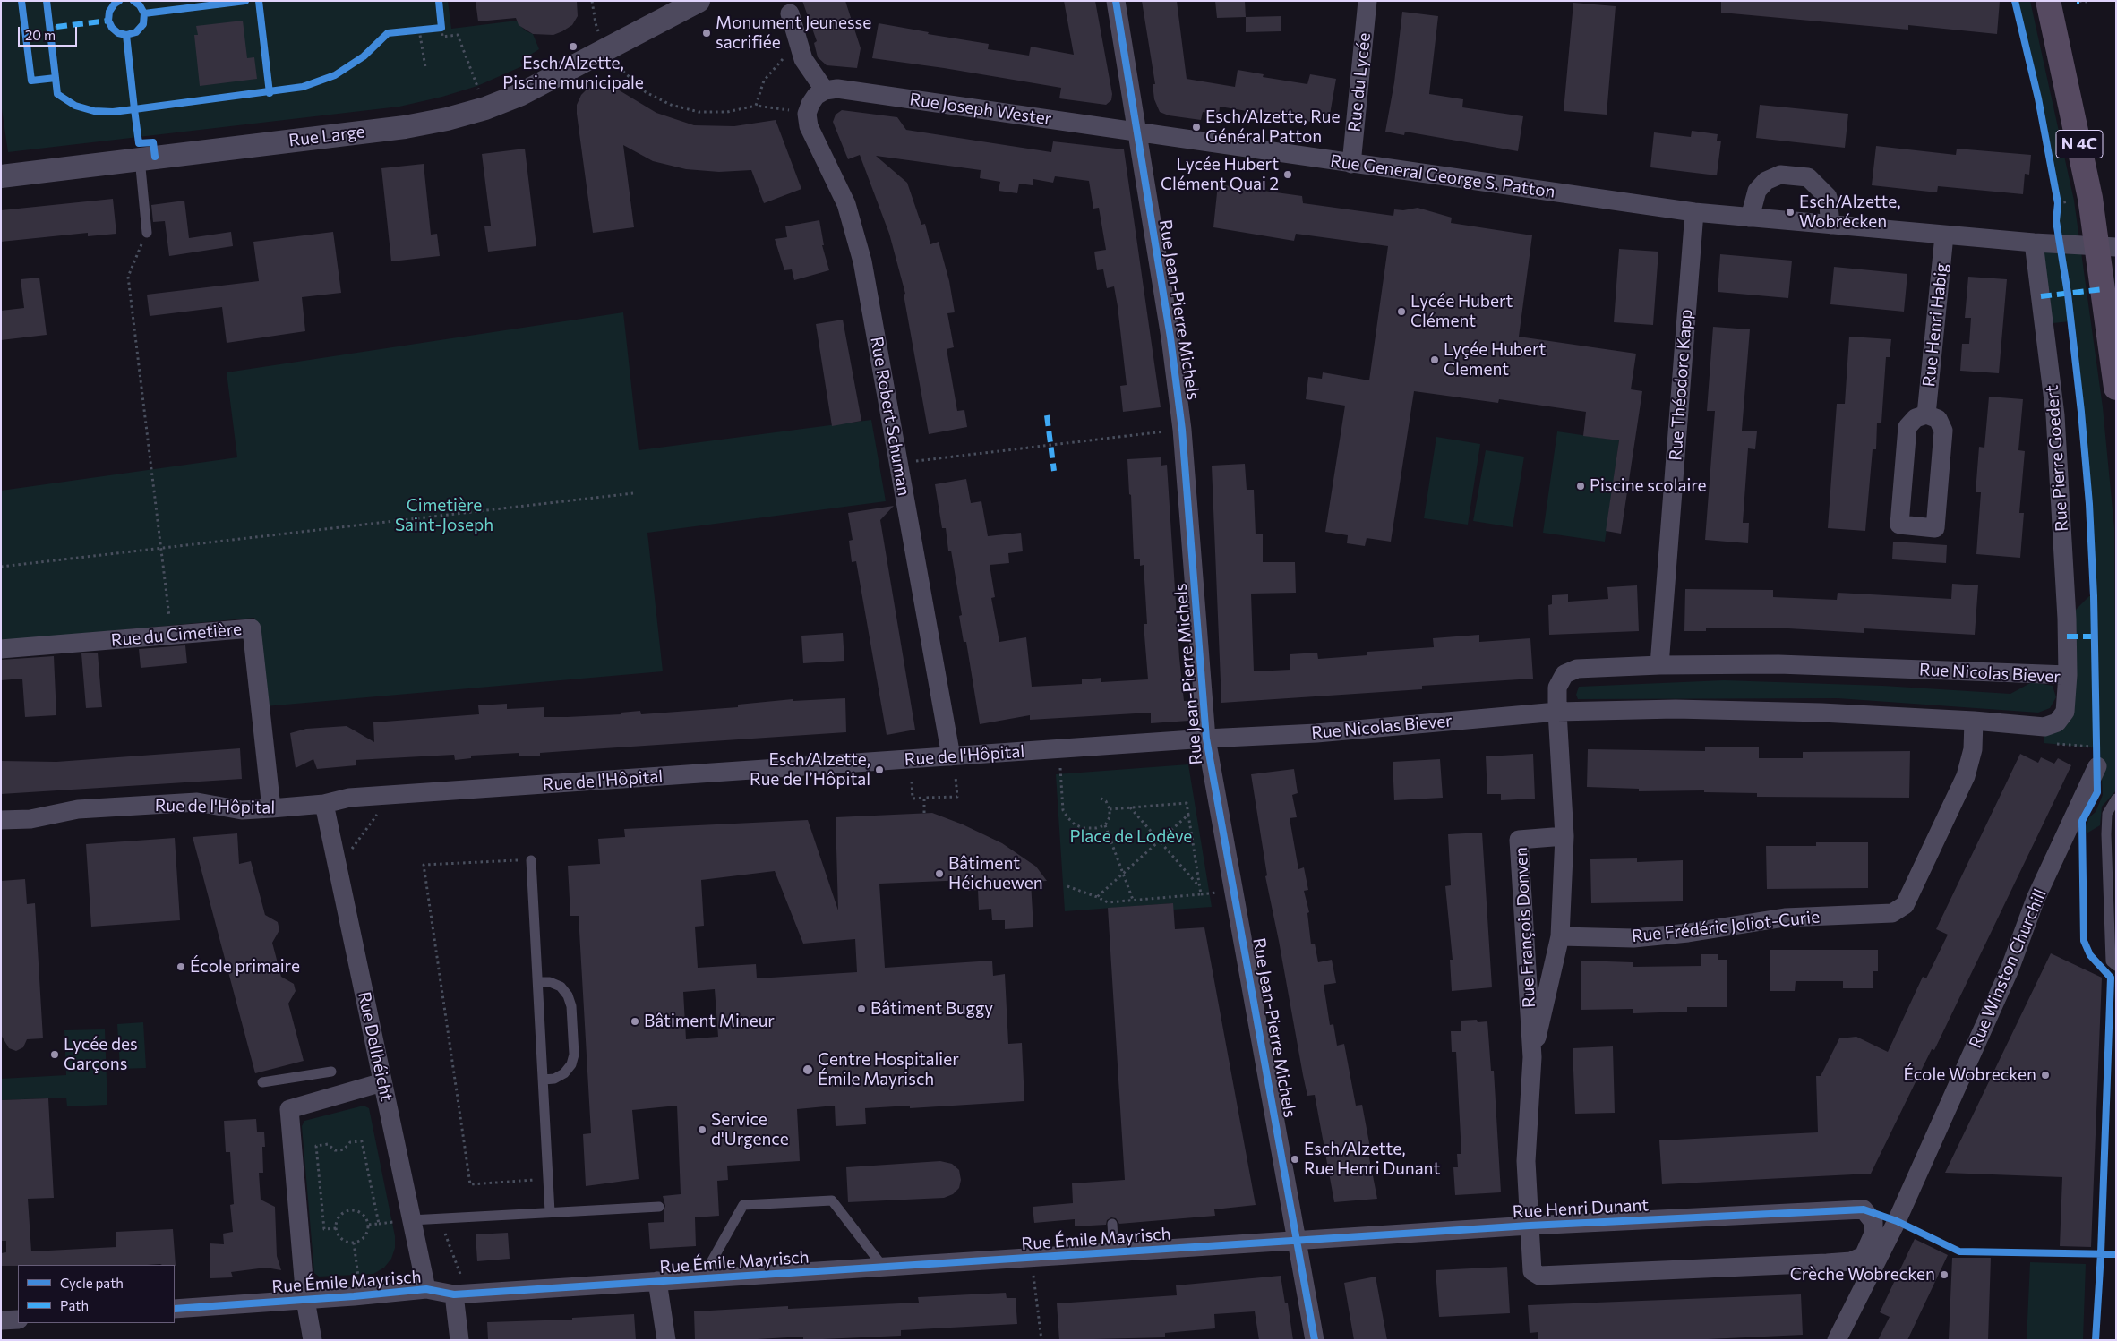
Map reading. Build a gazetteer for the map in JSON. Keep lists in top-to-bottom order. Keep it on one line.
{"streets":{"main road":["N 4C"],"street":["Rue du Lycée","Rue Joseph Wester","Rue Large","Rue General George S. Patton","Rue Jean-Pierre Michels","Rue Henri Habig","Rue Théodore Kapp","Rue Robert Schuman","Rue Pierre Goedert","Rue du Cimetière","Rue Nicolas Biever","Rue de l'Hôpital","Rue Frédéric Joliot-Curie","Rue François Donven","Rue Winston Churchill","Rue Dellhéicht","Rue Henri Dunant","Rue Émile Mayrisch"]},"crossings":[["Rue du Lycée","Rue General George S. Patton"],["Rue Joseph Wester","Rue General George S. Patton"],["Rue Joseph Wester","Rue Jean-Pierre Michels"],["N 4C","Rue General George S. Patton"],["Rue General George S. Patton","Rue Jean-Pierre Michels"],["Rue General George S. Patton","Rue Henri Habig"],["Rue General George S. Patton","Rue Théodore Kapp"],["Rue General George S. Patton","Rue Pierre Goedert"],["Rue Jean-Pierre Michels","Rue Nicolas Biever"],["Rue Jean-Pierre Michels","Rue de l'Hôpital"],["Rue Jean-Pierre Michels","Rue Henri Dunant"],["Rue Jean-Pierre Michels","Rue Émile Mayrisch"],["Rue Théodore Kapp","Rue Nicolas Biever"],["Rue Robert Schuman","Rue de l'Hôpital"],["Rue Pierre Goedert","Rue Nicolas Biever"],["Rue du Cimetière","Rue de l'Hôpital"],["Rue Nicolas Biever","Rue de l'Hôpital"],["Rue Nicolas Biever","Rue Frédéric Joliot-Curie"],["Rue Nicolas Biever","Rue François Donven"],["Rue de l'Hôpital","Rue Dellhéicht"],["Rue Frédéric Joliot-Curie","Rue François Donven"],["Rue François Donven","Rue Henri Dunant"],["Rue Dellhéicht","Rue Émile Mayrisch"],["Rue Henri Dunant","Rue Émile Mayrisch"]],"parks":["Cimetière Saint-Joseph","Place de Lodève"],"places":["Monument Jeunesse sacrifiée","Esch/Alzette, Piscine municipale","Esch/Alzette, Rue Général Patton","Lycée Hubert Clément Quai 2","Esch/Alzette, Wobrécken","Lycée Hubert Clément","Lyçée Hubert Clement","Piscine scolaire","Esch/Alzette, Rue de l’Hôpital","Bâtiment Héichuewen","École primaire","Bâtiment Buggy","Bâtiment Mineur","Lycée des Garçons","Centre Hospitalier Émile Mayrisch","École Wobrecken","Service d'Urgence","Esch/Alzette, Rue Henri Dunant","Crèche Wobrecken"],"legend":["Cycle path","Path"],"scale_bar":"20 m"}
